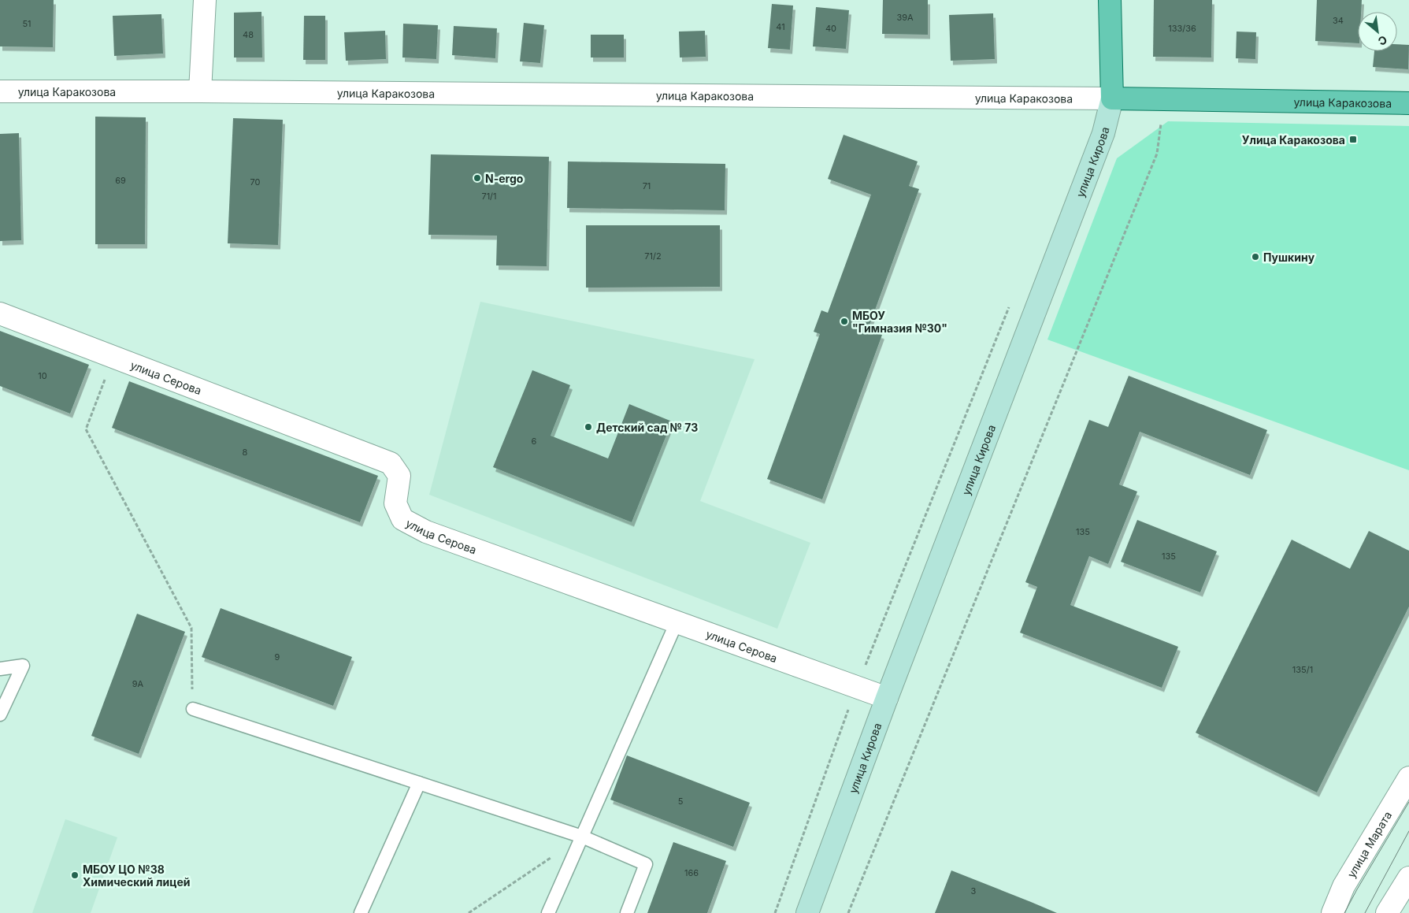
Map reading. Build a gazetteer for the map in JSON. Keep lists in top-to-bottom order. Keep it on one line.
{"streets":{"main road":["улица Каракозова","улица Кирова"],"street":["улица Серова","улица Марата"]},"crossings":[["улица Каракозова","улица Кирова"],["улица Кирова","улица Серова"]],"places":{"transit":["Улица Каракозова"],"other":["N-ergo","Пушкину","МБОУ \"Гимназия №30\"","Детский сад № 73","МБОУ ЦО №38 Химический лицей"]},"house_numbers":["39А","34","51","41","40","133/36","48","69","70","71","71/1","71/2","10","6","8","135","135","9","135/1","9А","5","166","3"],"north":"bottom right"}
